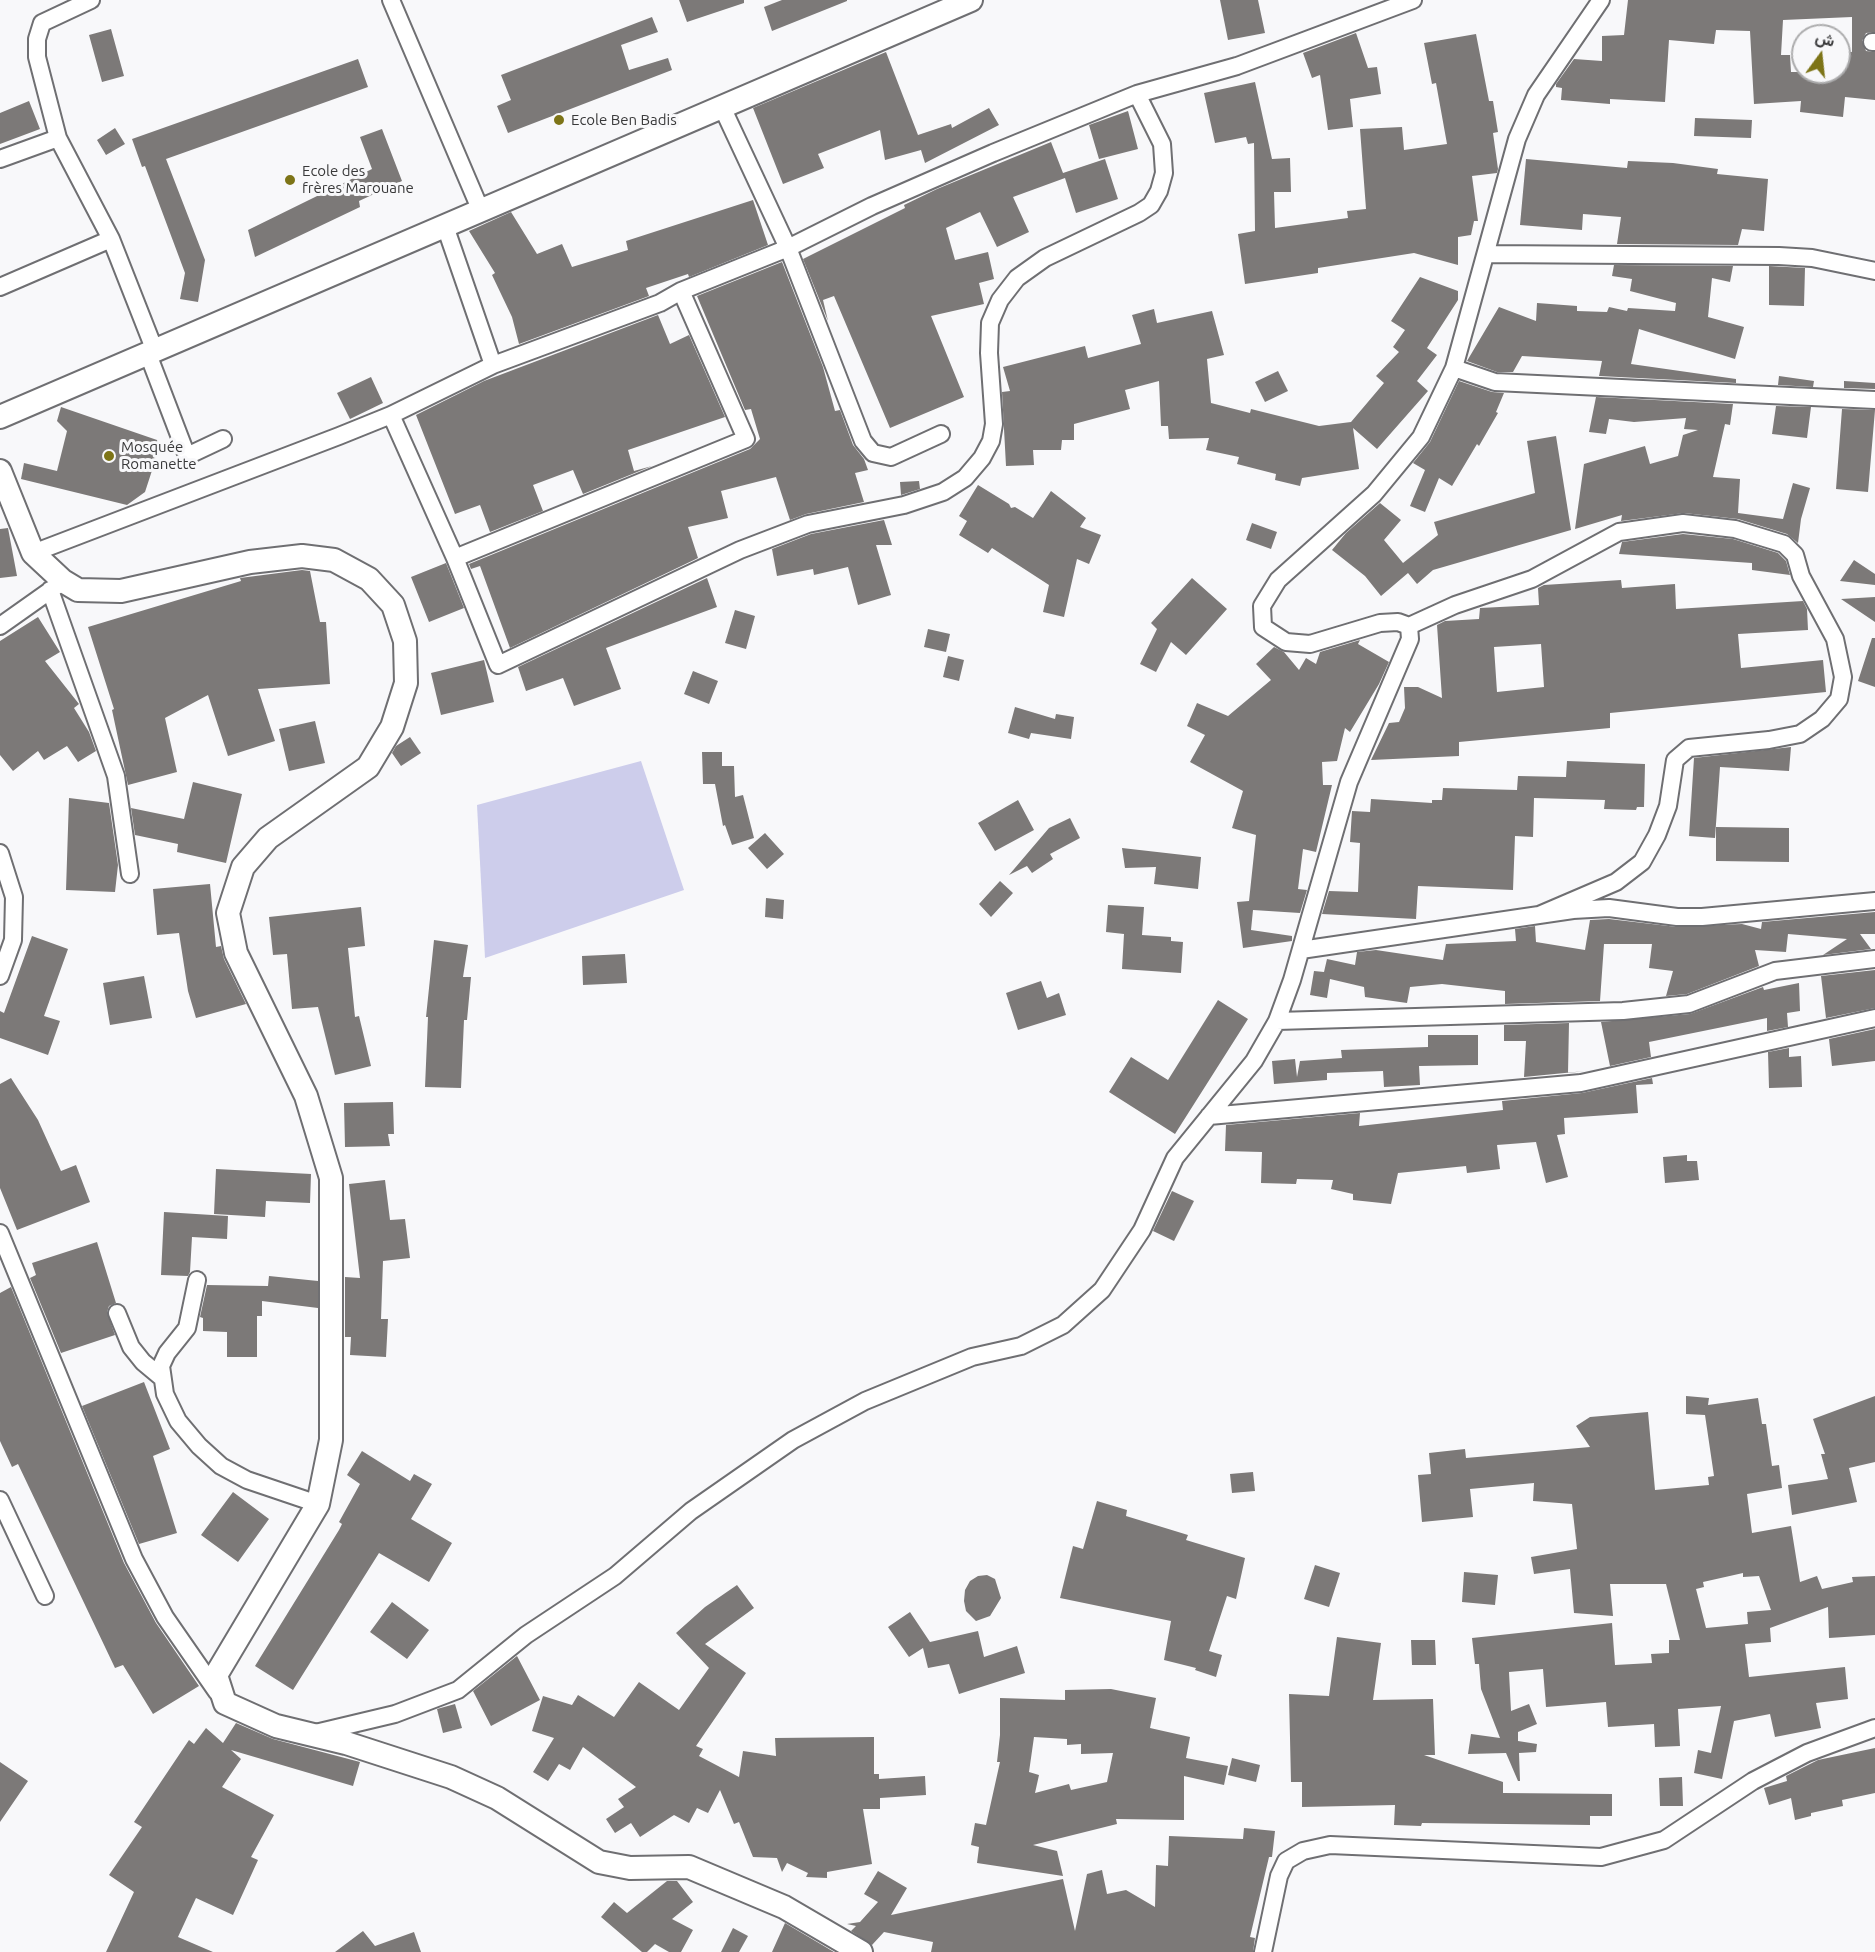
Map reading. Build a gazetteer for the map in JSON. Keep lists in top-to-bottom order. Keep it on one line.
{"places":["Ecole Ben Badis","Ecole des frères Marouane","Mosquée Romanette"],"north":"top"}
